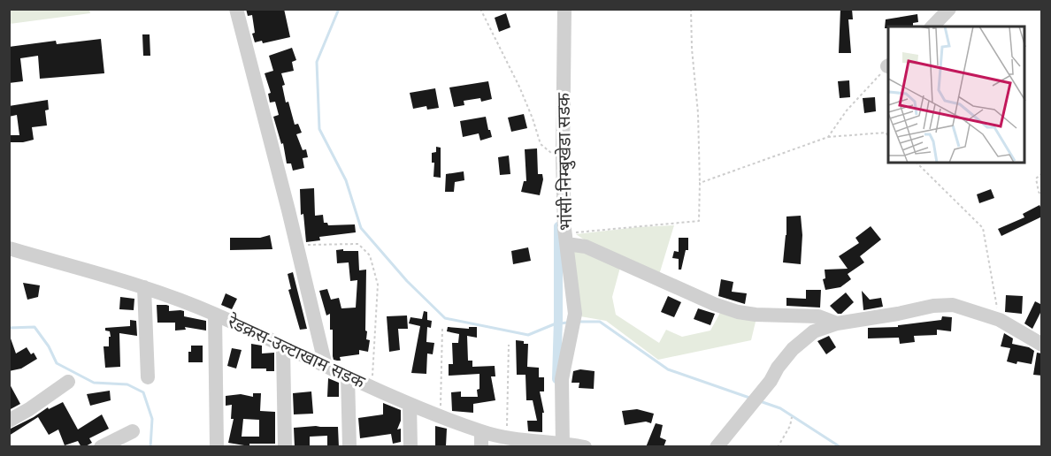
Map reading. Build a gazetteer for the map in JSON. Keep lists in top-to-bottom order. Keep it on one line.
{"streets":{"street":["भांसी-निम्बुखेडा सडक","रेडक्रस-उल्टाखाम सडक"]},"crossings":[["भांसी-निम्बुखेडा सडक","रेडक्रस-उल्टाखाम सडक"]]}
